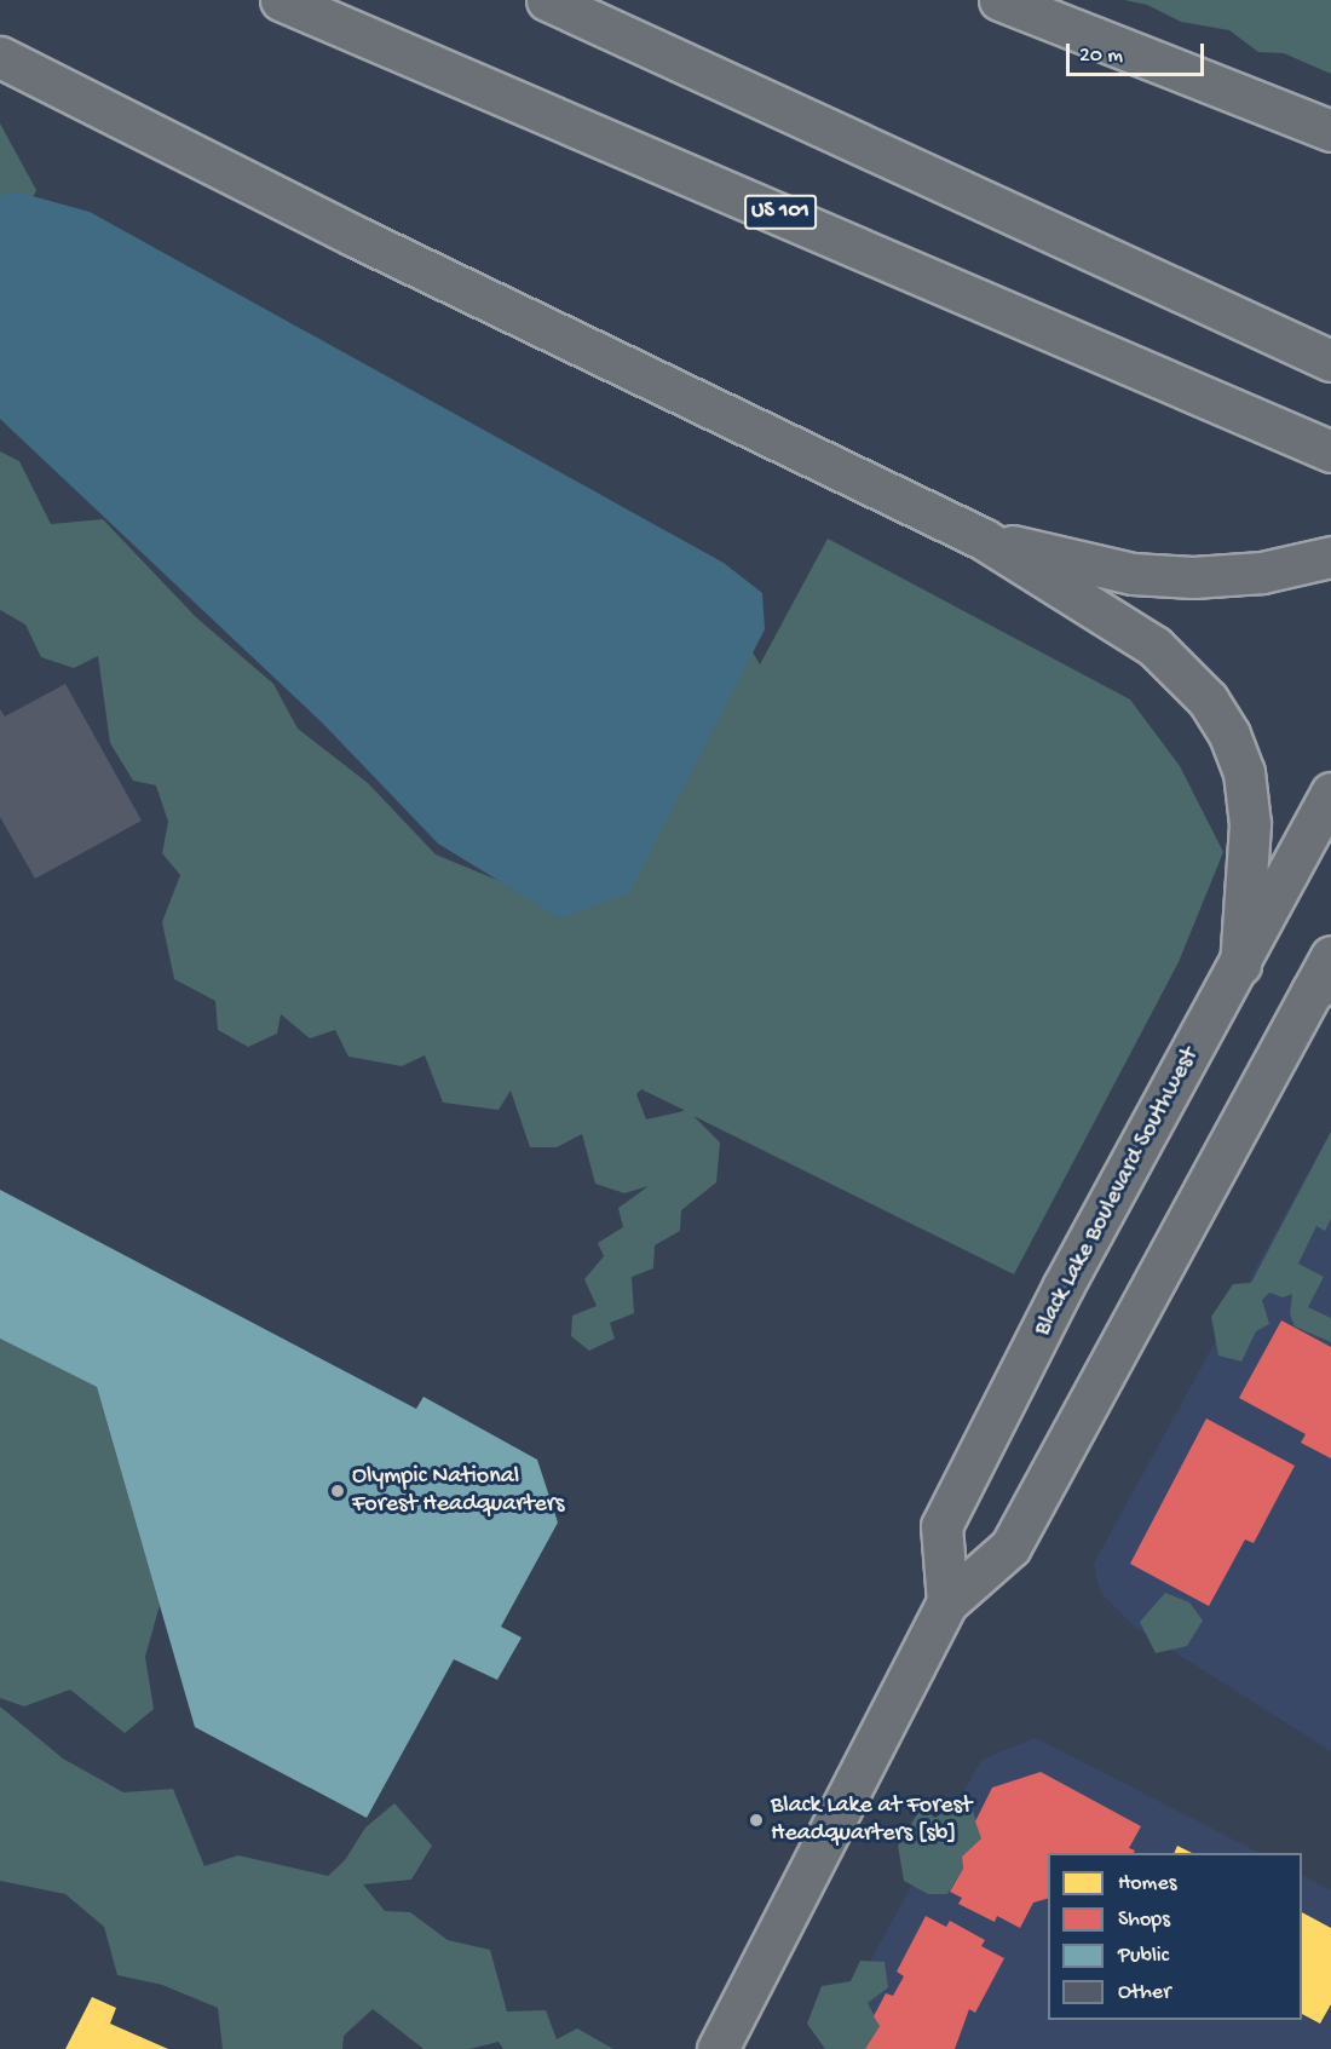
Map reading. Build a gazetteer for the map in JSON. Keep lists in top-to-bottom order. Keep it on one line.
{"streets":{"main road":["US 101","Black Lake Boulevard Southwest"]},"places":["Olympic National Forest Headquarters","Black Lake at Forest Headquarters [sb]"],"legend":["Homes","Shops","Public","Other"],"scale_bar":"20 m"}
